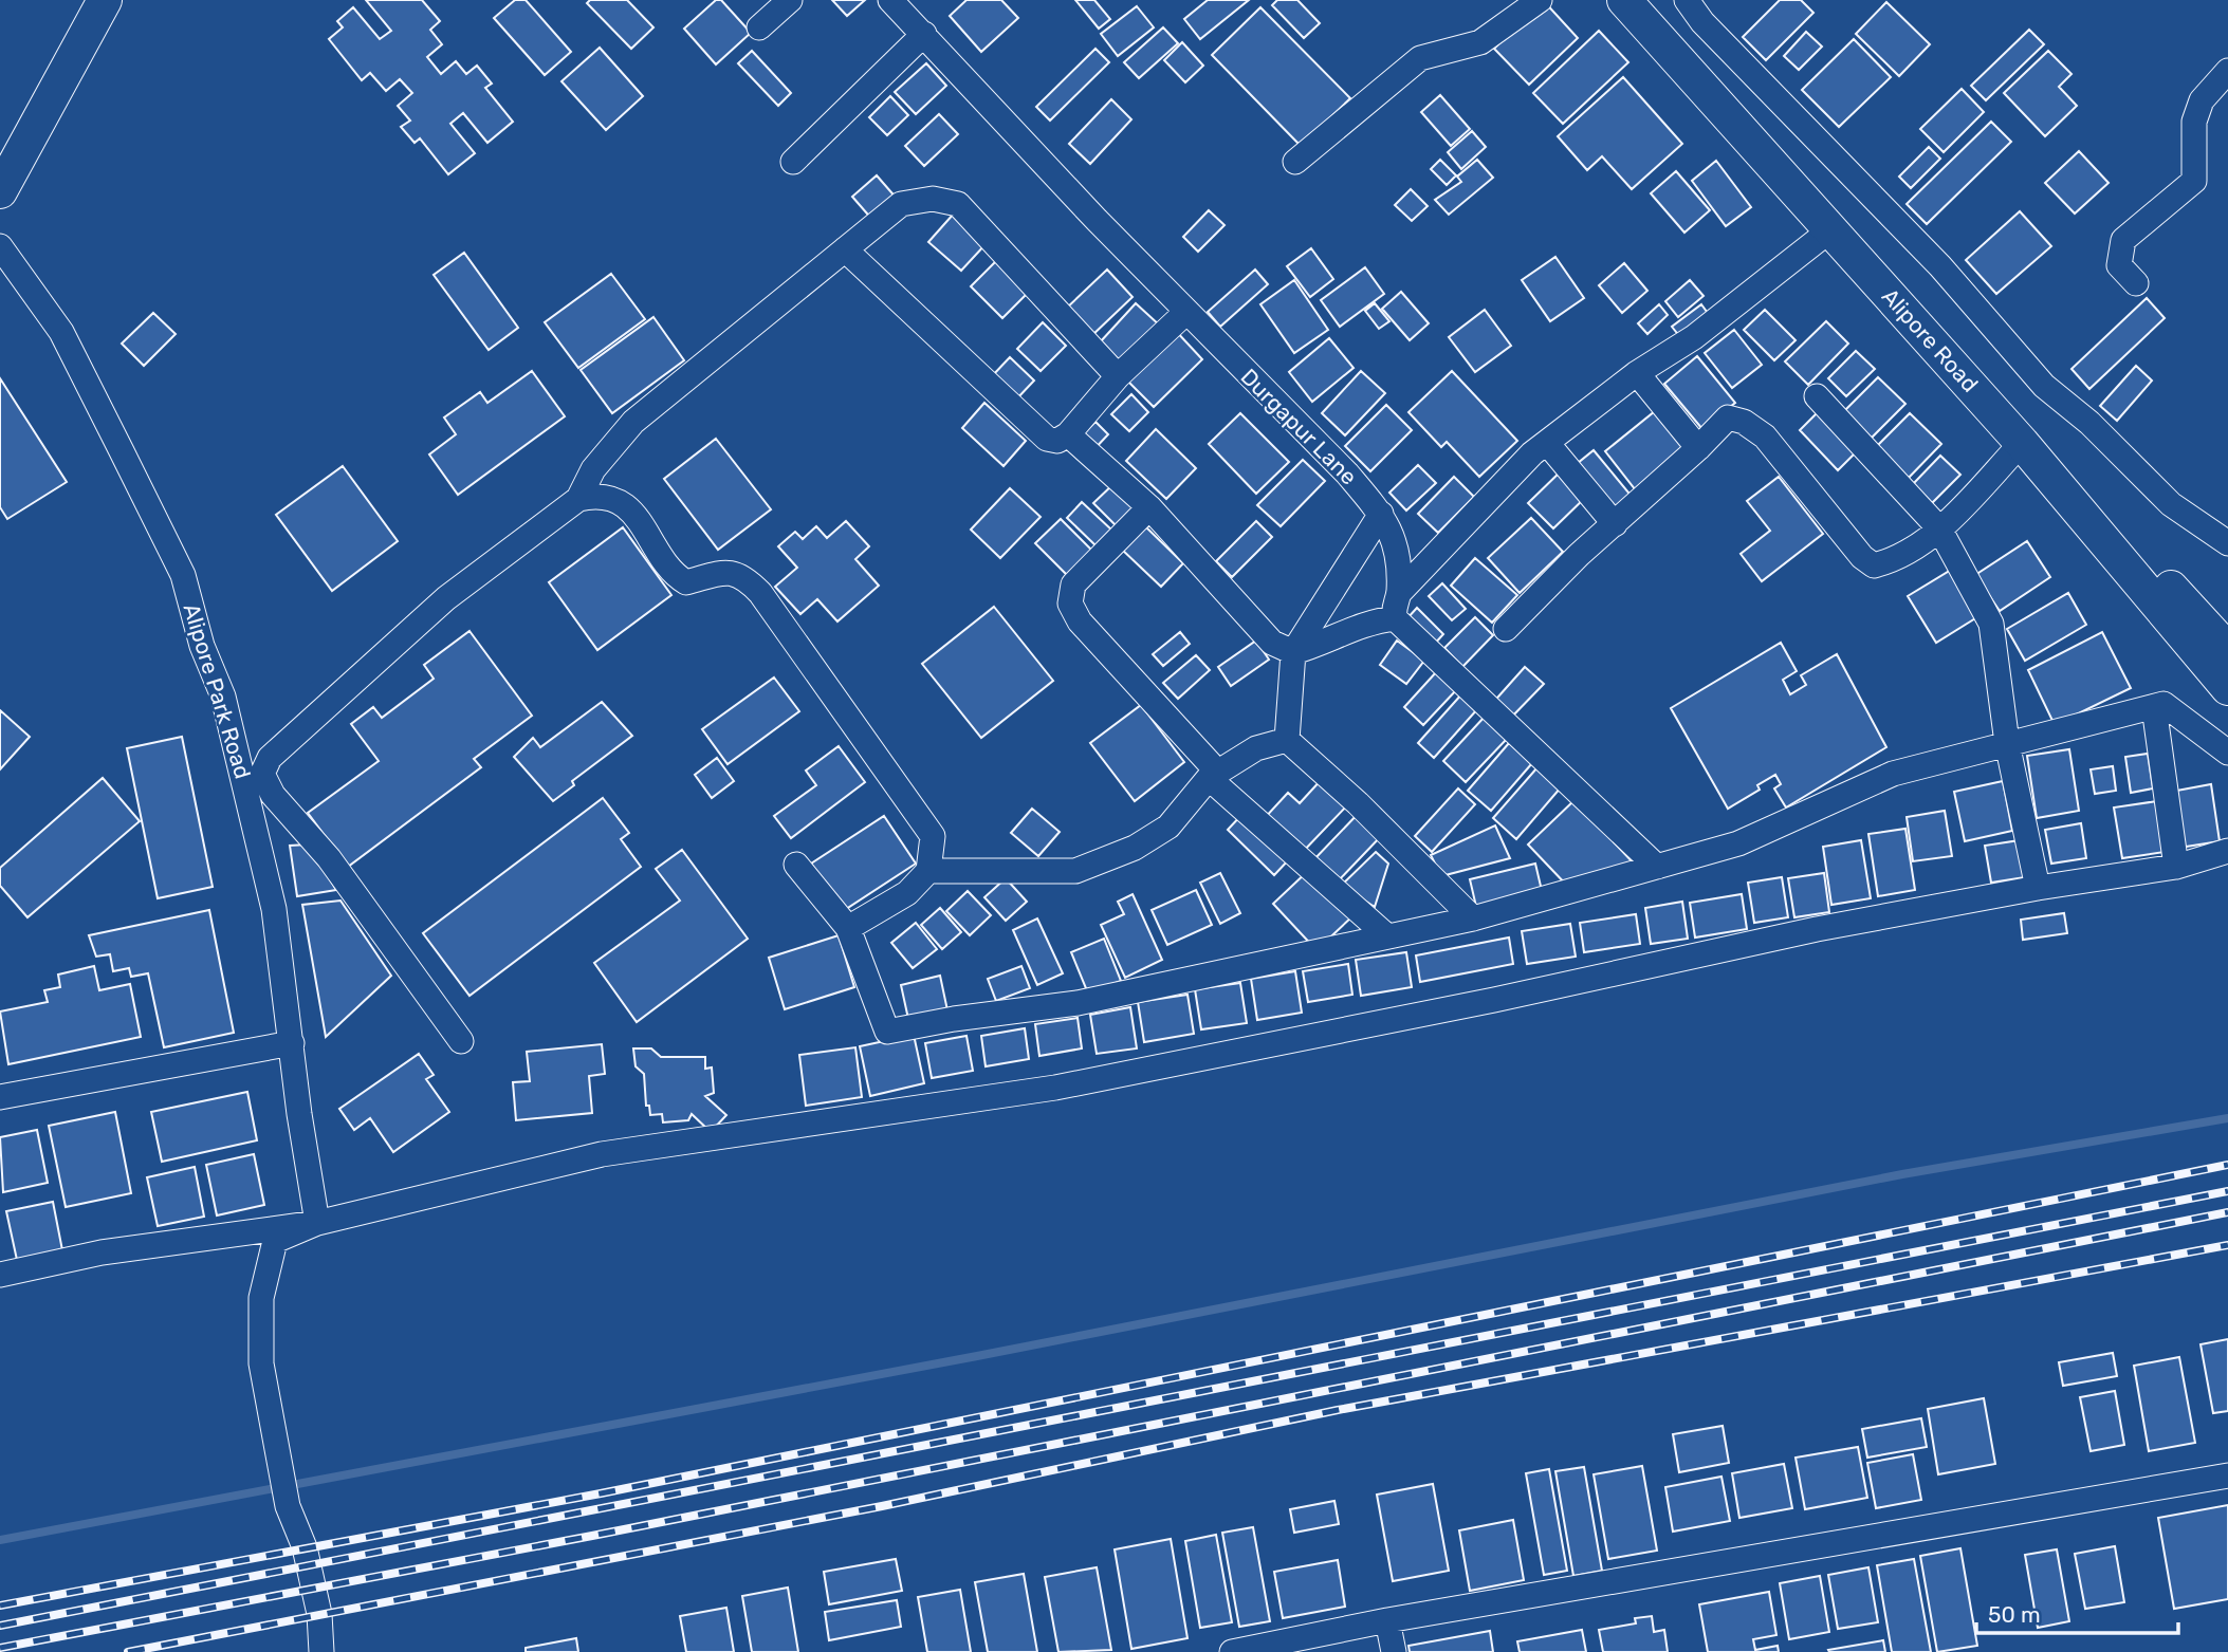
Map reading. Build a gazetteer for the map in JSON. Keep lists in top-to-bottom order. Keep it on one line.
{"streets":{"main road":["Alipore Road"],"street":["Durgapur Lane","Alipore Park Road"]},"scale_bar":"50 m"}
